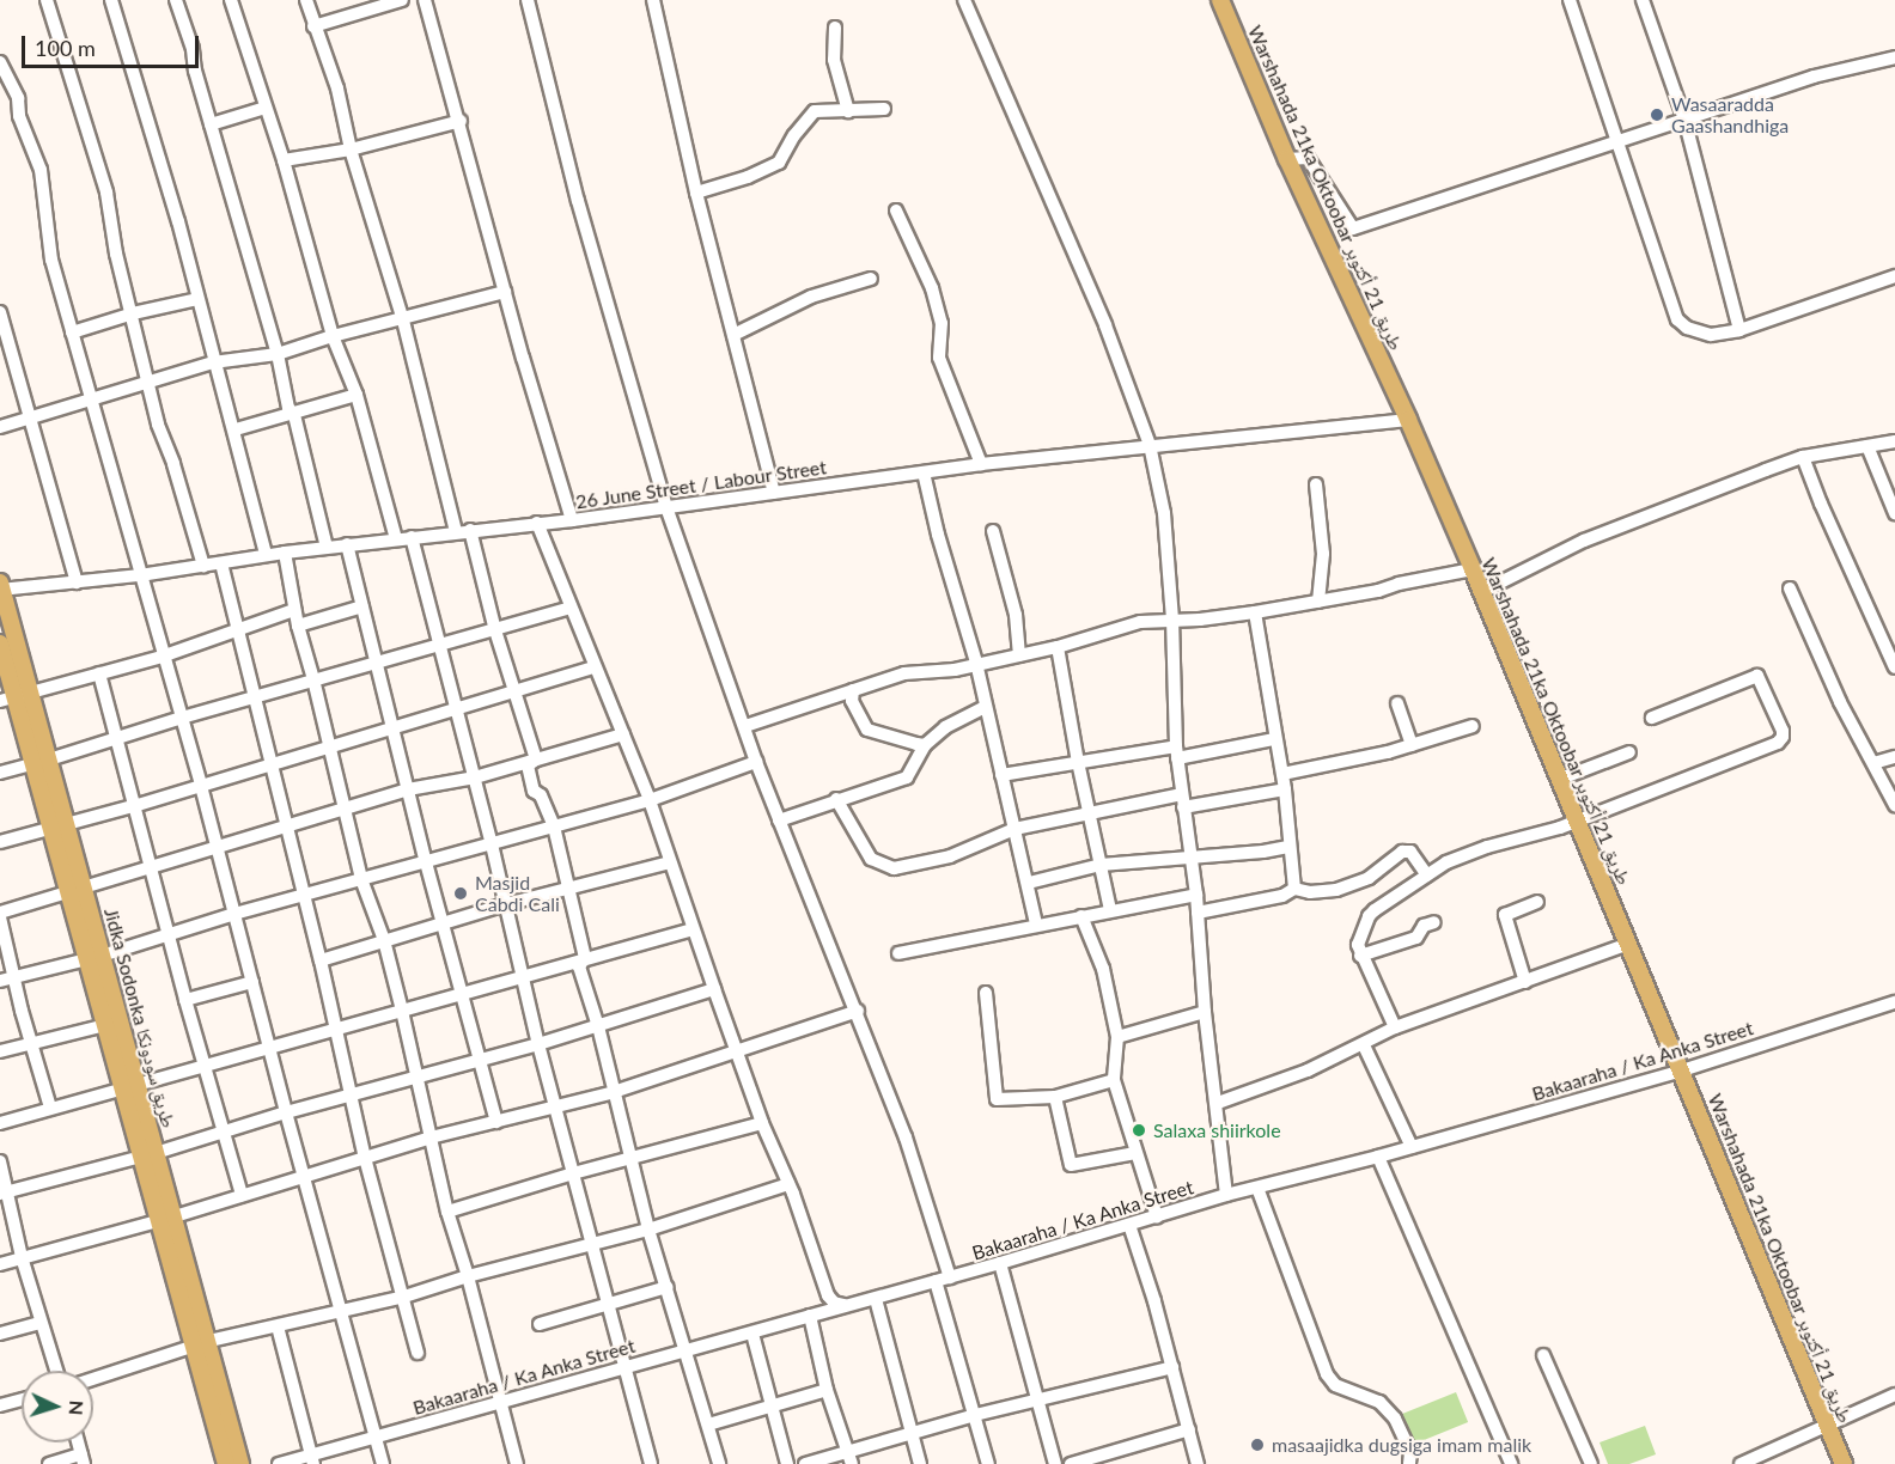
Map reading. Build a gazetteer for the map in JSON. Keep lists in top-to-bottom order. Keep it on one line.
{"streets":{"main road":["Warshahada 21ka Oktoobar طريق 21 أكتوبر","Jidka Sodonka طريق سودونكا"],"street":["26 June Street / Labour Street","Bakaaraha / Ka Anka Street"]},"crossings":[["Warshahada 21ka Oktoobar طريق 21 أكتوبر","26 June Street / Labour Street"],["Warshahada 21ka Oktoobar طريق 21 أكتوبر","Bakaaraha / Ka Anka Street"],["26 June Street / Labour Street","Jidka Sodonka طريق سودونكا"]],"places":["Wasaaradda Gaashandhiga","Masjid Cabdi Cali","Salaxa shiirkole","masaajidka dugsiga imam malik"],"scale_bar":"100 m","north":"right"}
